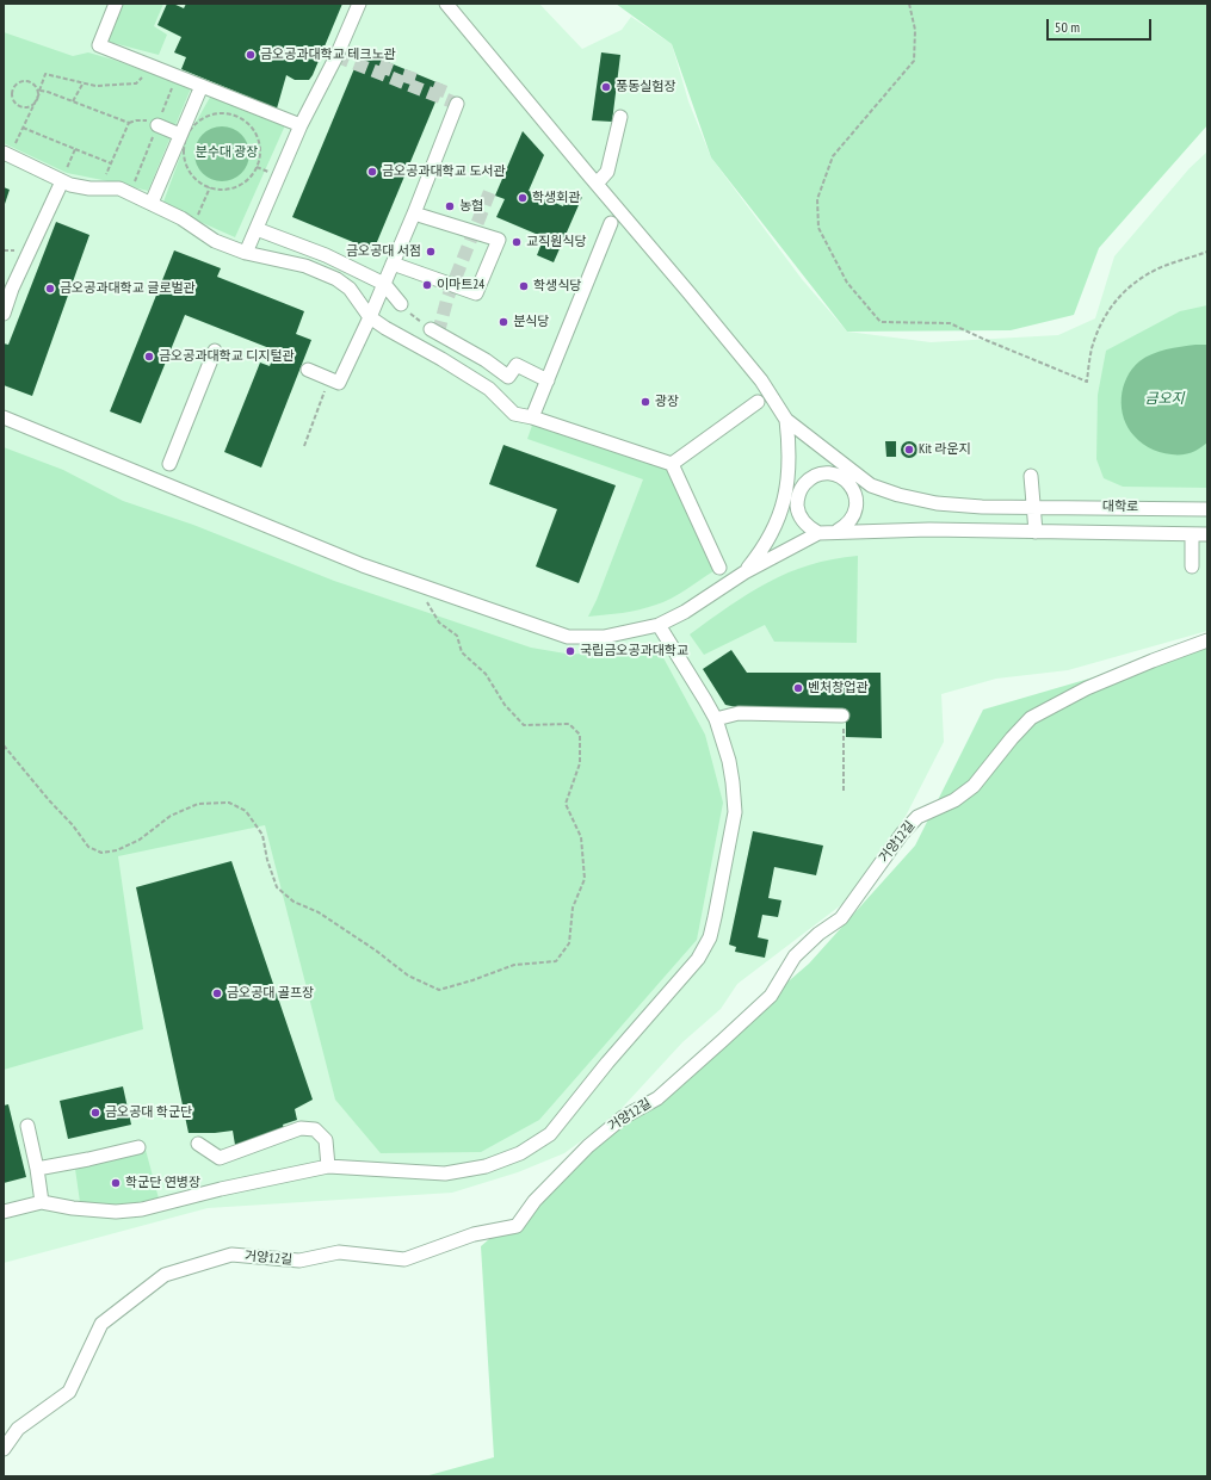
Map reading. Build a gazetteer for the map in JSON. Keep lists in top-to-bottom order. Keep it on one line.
{"streets":{"street":["대학로","거양12길"]},"water":["금오지"],"parks":["분수대 광장"],"places":["금오공과대학교 테크노관","풍동실험장","금오공과대학교 도서관","학생회관","농협","교직원식당","금오공대 서점","이마트24","학생식당","금오공과대학교 글로벌관","분식당","금오공과대학교 디지털관","광장","Kit 라운지","국립금오공과대학교","벤처창업관","금오공대 골프장","금오공대 학군단","학군단 연병장"],"scale_bar":"50 m"}
